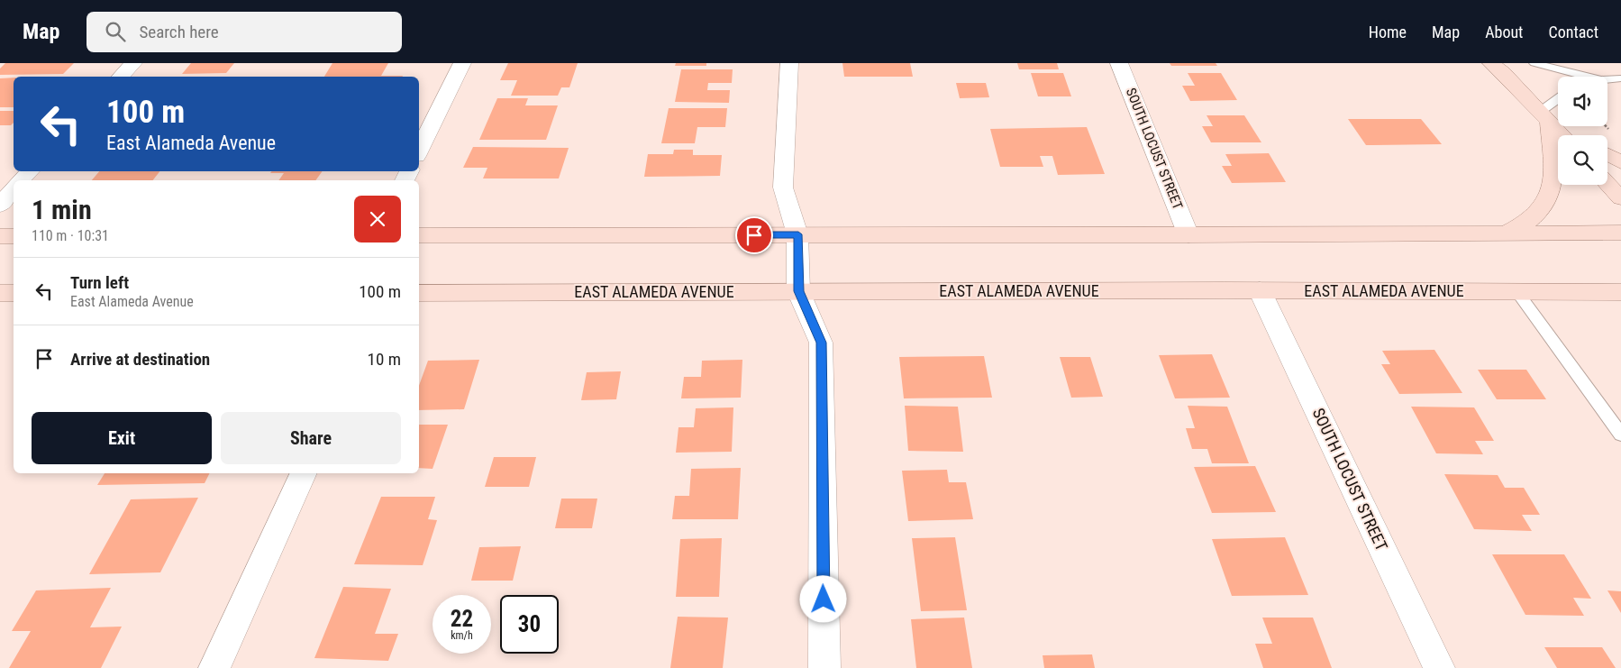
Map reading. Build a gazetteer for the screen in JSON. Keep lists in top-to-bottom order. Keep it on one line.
{"streets":{"main road":["EAST ALAMEDA AVENUE"],"street":["SOUTH LOCUST STREET"]},"crossings":[["SOUTH LOCUST STREET","EAST ALAMEDA AVENUE"]],"page":{"header":"Map","search":"Search here","nav":["Home","Map","About","Contact"],"turn":["100 m","East Alameda Avenue"],"heading":["1 min","110 m · 10:31"],"list":[{"name":"Turn left","note":"East Alameda Avenue","value":"100 m"},{"name":"Arrive at destination","value":"10 m"}],"buttons":["Exit","Share"],"speed":"22 km/h","limit":"30"}}
